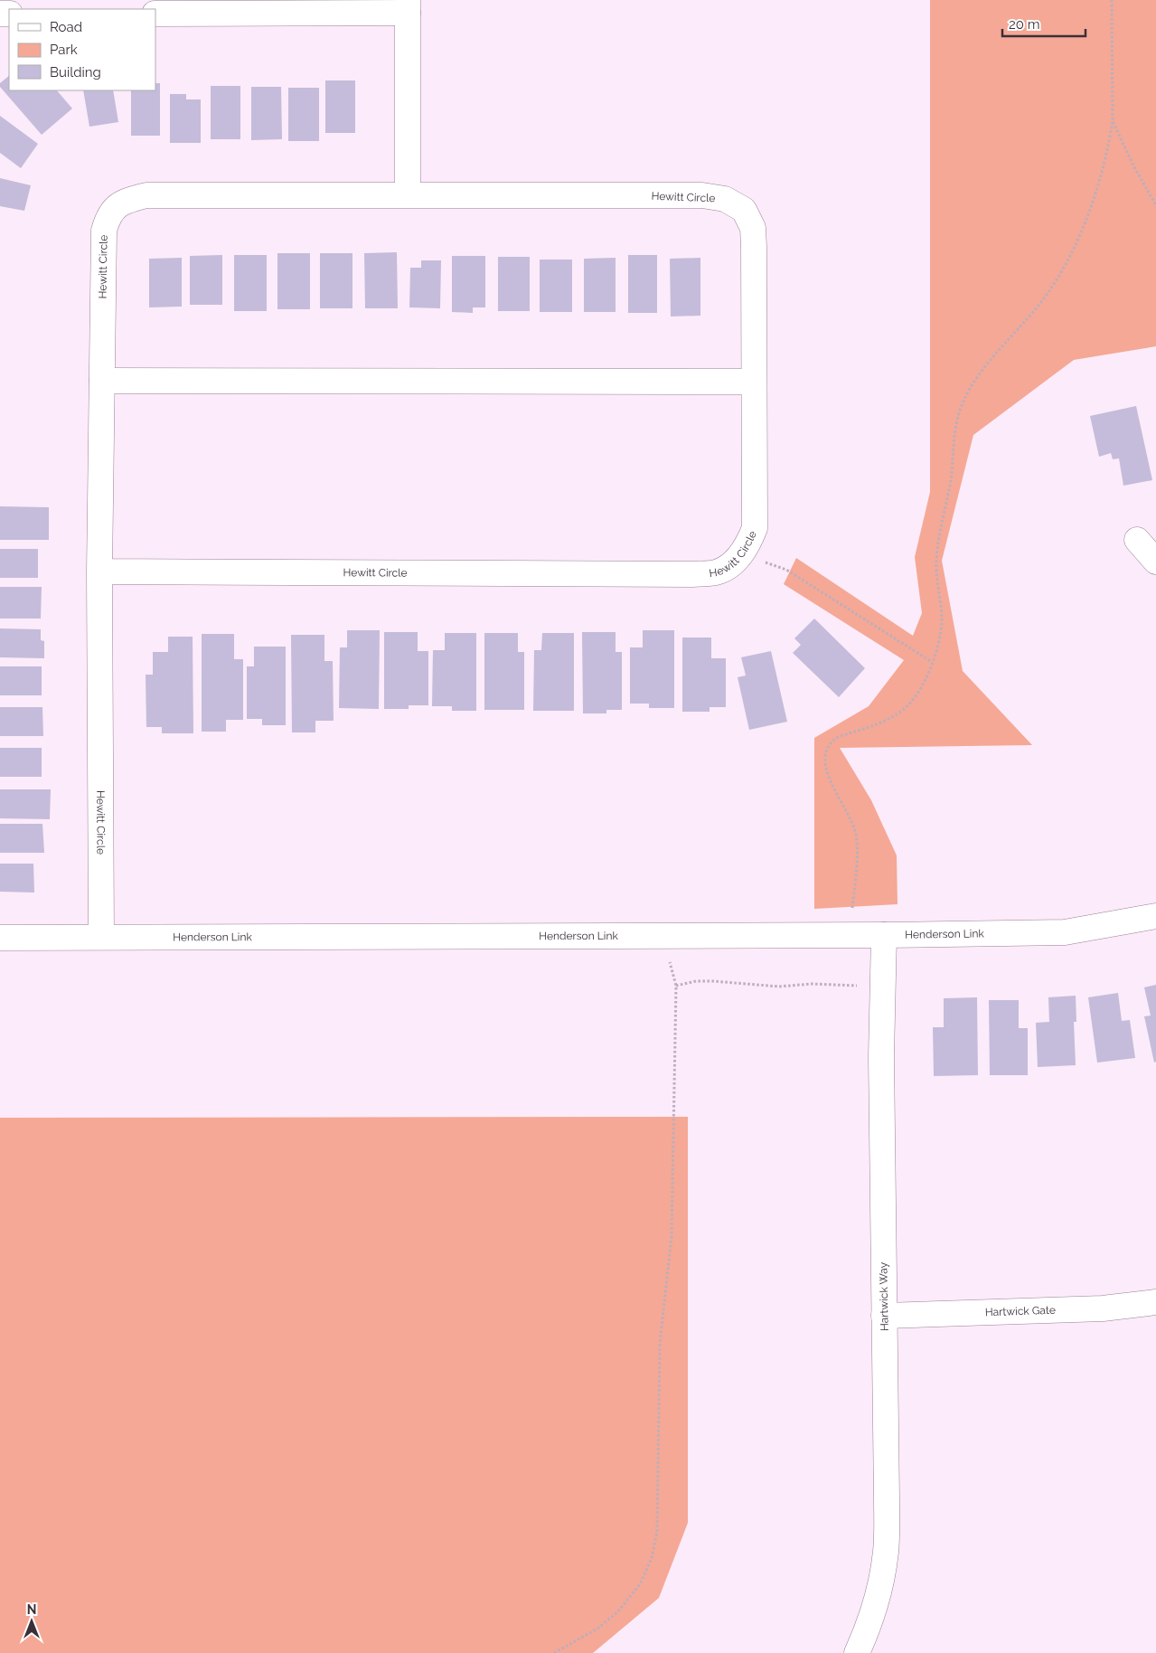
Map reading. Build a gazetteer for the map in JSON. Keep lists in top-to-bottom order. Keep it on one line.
{"streets":{"street":["Hewitt Circle","Henderson Link","Hartwick Way","Hartwick Gate"]},"crossings":[["Hewitt Circle","Henderson Link"],["Henderson Link","Hartwick Way"],["Hartwick Way","Hartwick Gate"]],"legend":["Road","Park","Building"],"scale_bar":"20 m","north":"top"}
